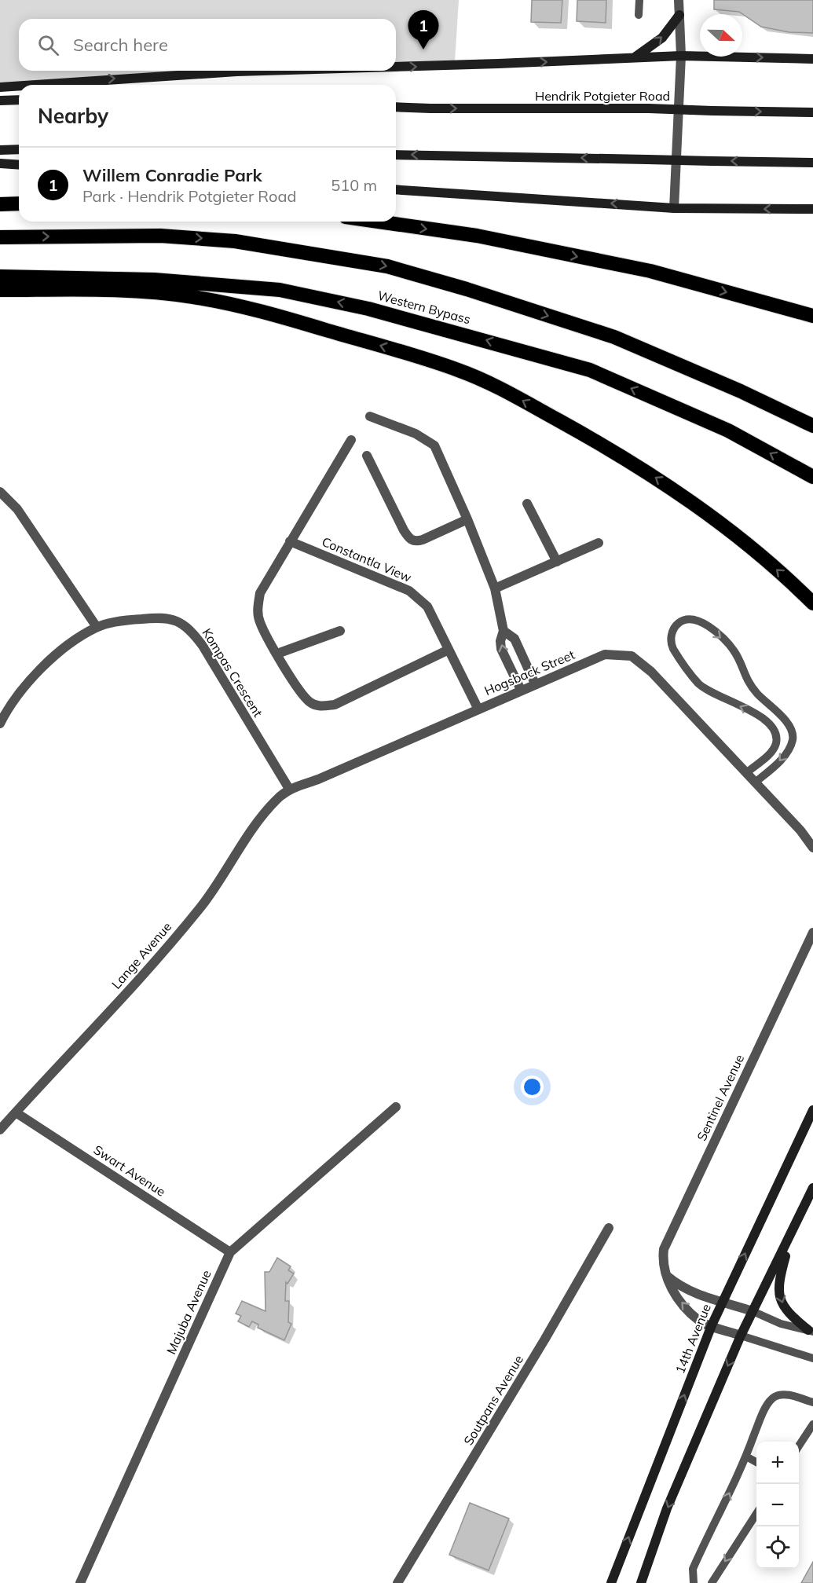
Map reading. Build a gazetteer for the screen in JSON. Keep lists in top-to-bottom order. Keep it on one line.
{"streets":{"highway":["Western Bypass"],"main road":["Hendrik Potgieter Road","14th Avenue"],"street":["Constantla View","Kompas Crescent","Hogsback Street","Lange Avenue","Sentinel Avenue","Swart Avenue","Majuba Avenue","Soutpans Avenue"]},"crossings":[["Constantla View","Hogsback Street"],["Kompas Crescent","Hogsback Street"],["Kompas Crescent","Lange Avenue"],["Hogsback Street","Lange Avenue"],["Lange Avenue","Swart Avenue"],["Sentinel Avenue","14th Avenue"],["Swart Avenue","Majuba Avenue"]],"north":"right","page":{"pins":"1","search":"Search here","heading":"Nearby","list":[{"mark":"1","name":"Willem Conradie Park","note":"Park · Hendrik Potgieter Road","value":"510 m"}],"map_buttons":["+","−"]}}
